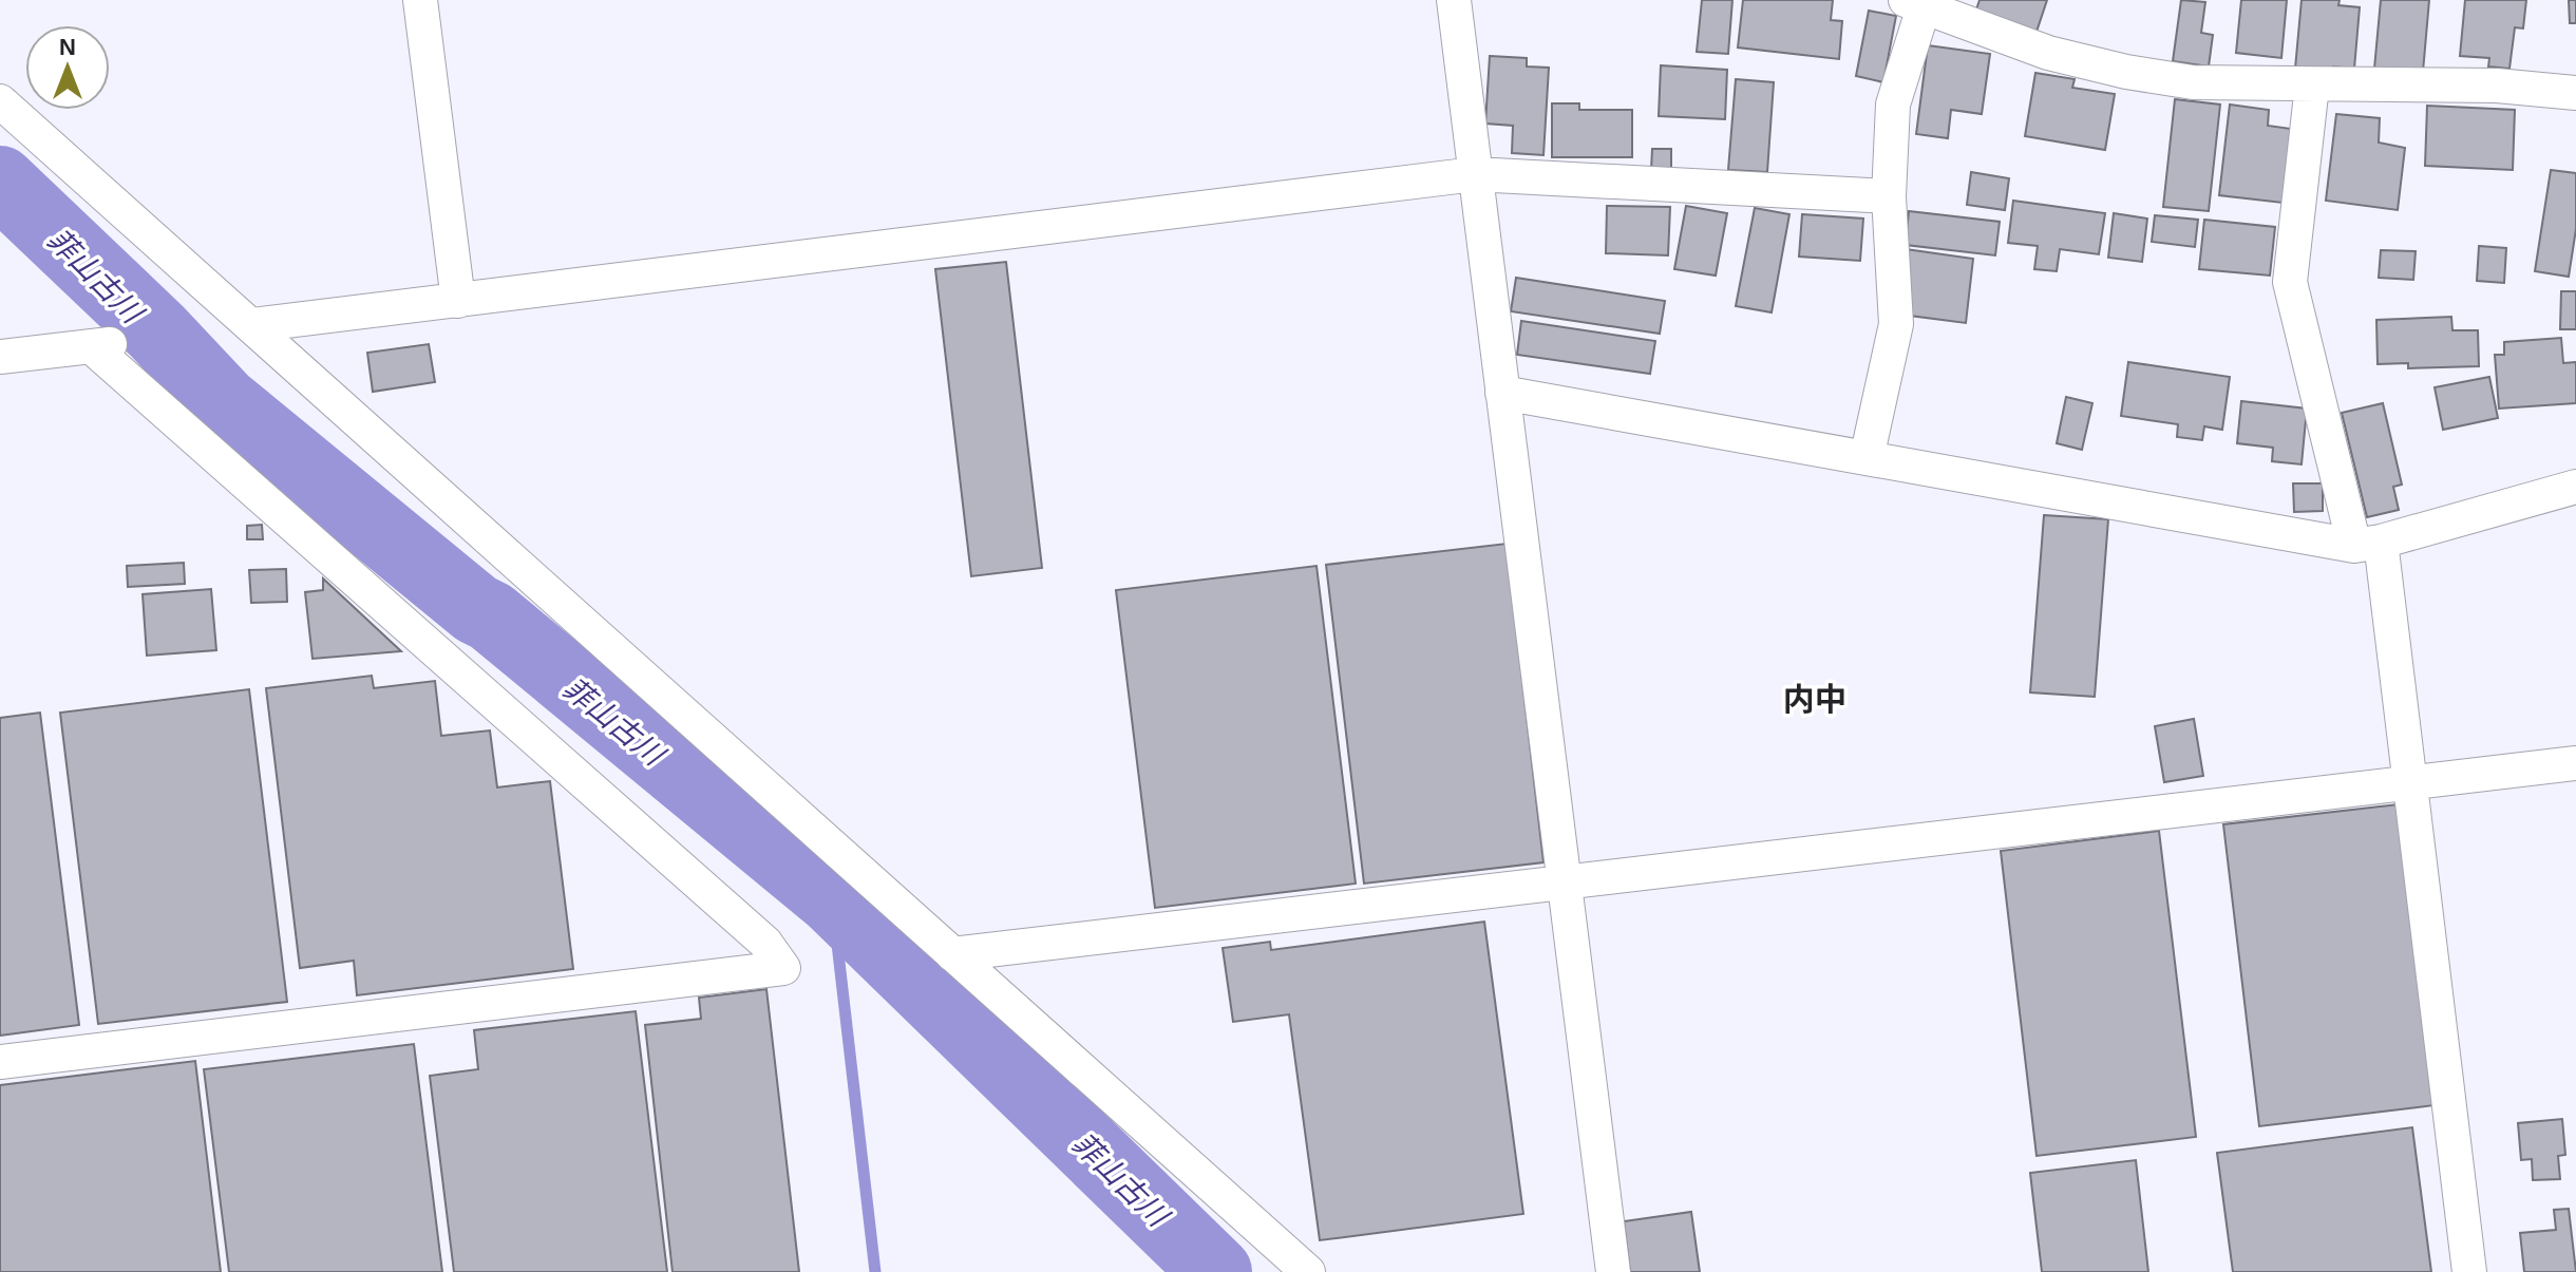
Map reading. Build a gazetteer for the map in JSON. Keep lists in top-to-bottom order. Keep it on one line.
{"districts":["内中"],"water":["菲山古川"],"north":"top"}
